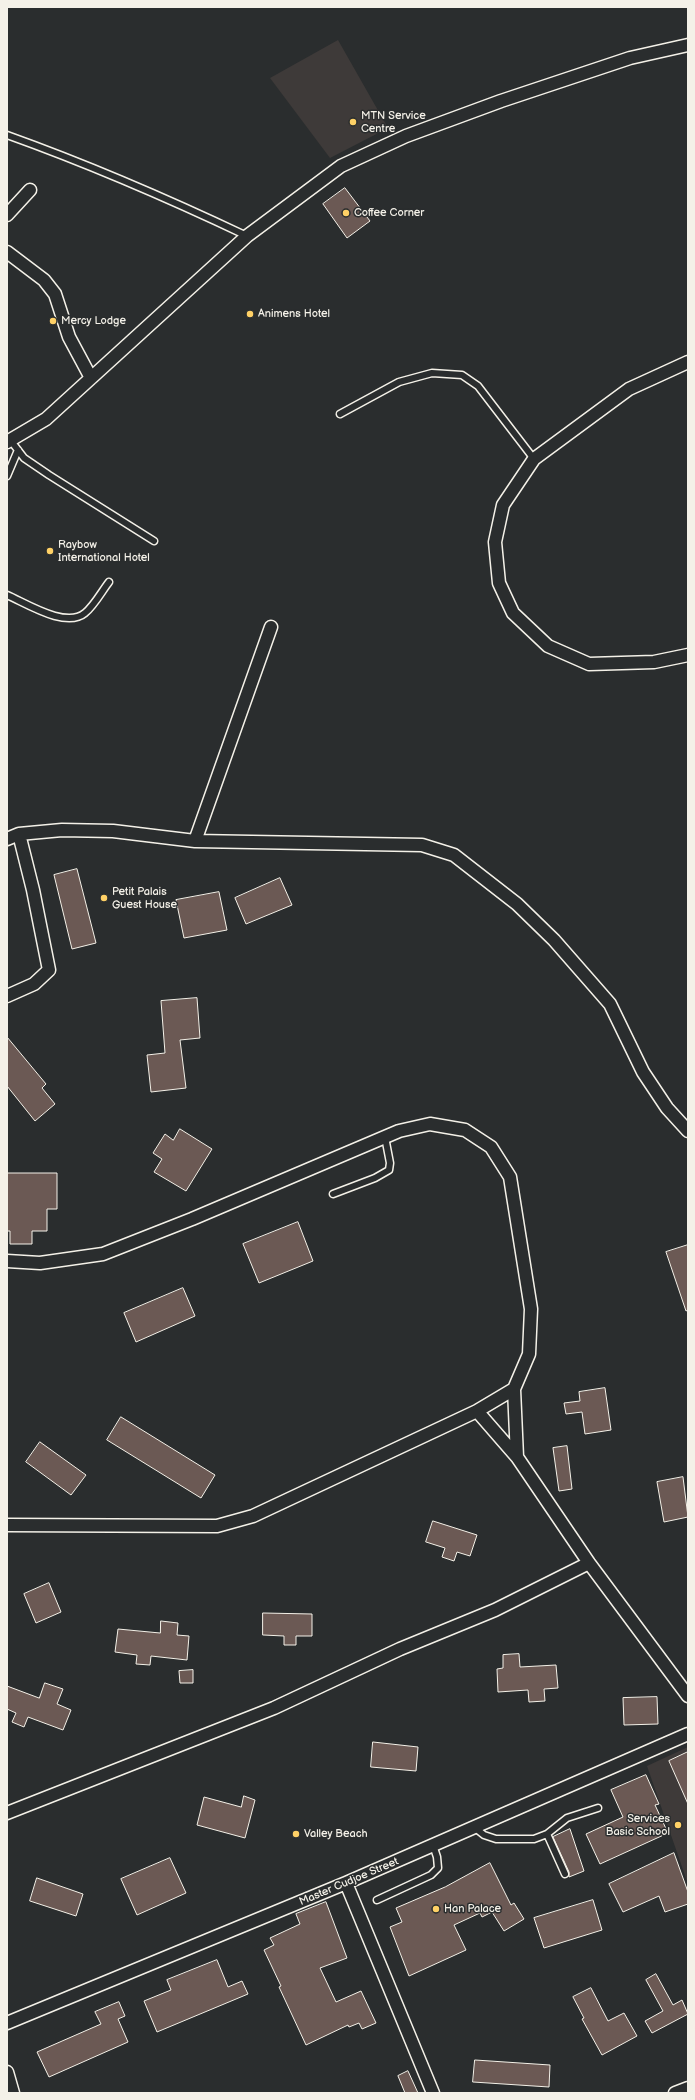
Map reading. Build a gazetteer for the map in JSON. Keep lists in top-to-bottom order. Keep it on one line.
{"streets":{"street":["Master Cudjoe Street"]},"places":["MTN Service Centre","Coffee Corner","Animens Hotel","Mercy Lodge","Raybow International Hotel","Petit Palais Guest House","Services Basic School","Valley Beach","Han Palace"]}
